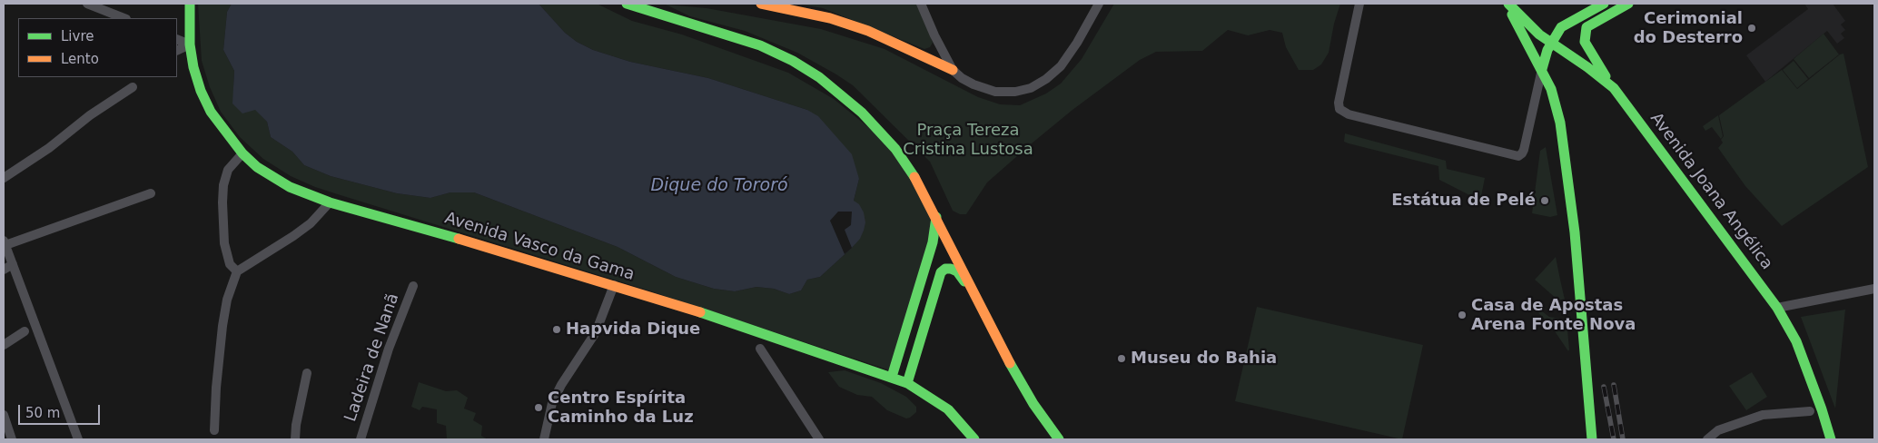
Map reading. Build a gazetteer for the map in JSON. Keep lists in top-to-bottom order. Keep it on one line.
{"streets":{"main road":["Avenida Joana Angélica","Avenida Vasco da Gama"],"street":["Ladeira de Nanã"]},"water":["Dique do Tororó"],"parks":["Praça Tereza Cristina Lustosa"],"places":["Cerimonial do Desterro","Estátua de Pelé","Casa de Apostas Arena Fonte Nova","Hapvida Dique","Museu do Bahia","Centro Espírita Caminho da Luz"],"legend":["Livre","Lento"],"scale_bar":"50 m"}
